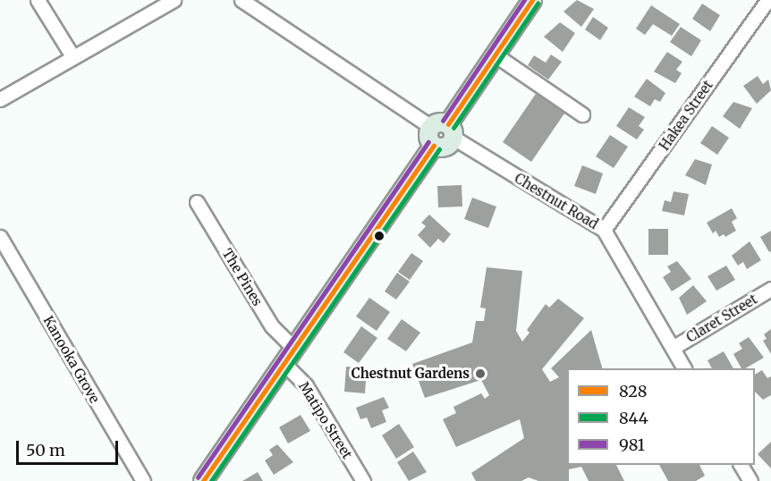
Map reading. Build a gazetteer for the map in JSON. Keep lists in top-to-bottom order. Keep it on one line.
{"streets":{"street":["Hakea Street","Chestnut Road","The Pines","Claret Street","Kanooka Grove","Matipo Street"]},"crossings":[["Hakea Street","Chestnut Road"],["Chestnut Road","Claret Street"]],"places":["Chestnut Gardens"],"lines":["transit line 828","transit line 981","transit line 844"],"legend":["828","844","981"],"scale_bar":"50 m"}
